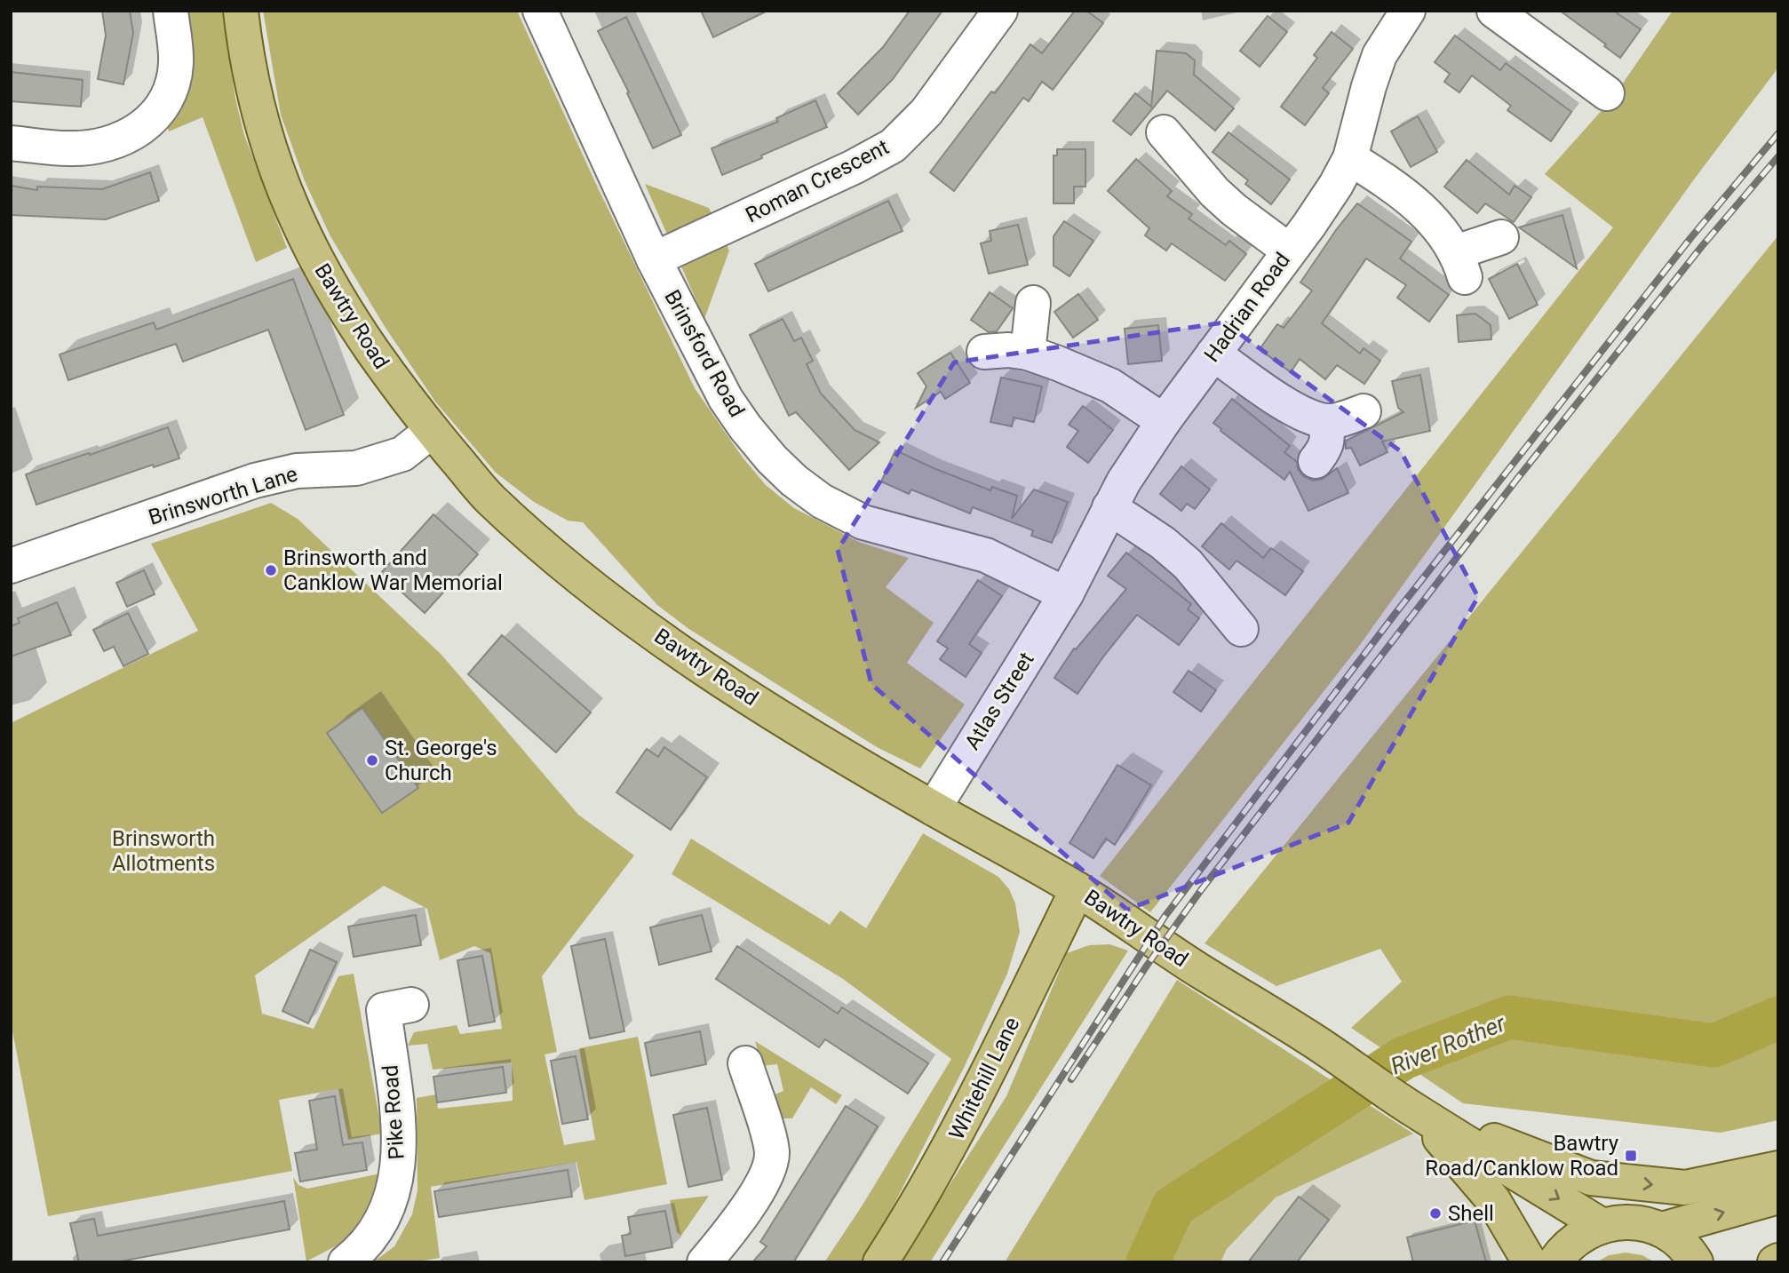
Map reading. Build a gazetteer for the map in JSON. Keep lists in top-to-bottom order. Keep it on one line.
{"streets":{"main road":["Bawtry Road","Whitehill Lane"],"street":["Roman Crescent","Hadrian Road","Brinsford Road","Brinsworth Lane","Atlas Street","Pike Road"]},"crossings":[["Roman Crescent","Brinsford Road"],["Hadrian Road","Brinsford Road"],["Hadrian Road","Atlas Street"],["Bawtry Road","Brinsworth Lane"],["Bawtry Road","Atlas Street"],["Bawtry Road","Whitehill Lane"],["Brinsford Road","Atlas Street"]],"water":["River Rother"],"parks":["Brinsworth Allotments"],"places":{"other":["Brinsworth and Canklow War Memorial","St. George's Church","Shell"],"transit":["Bawtry Road/Canklow Road"]}}
